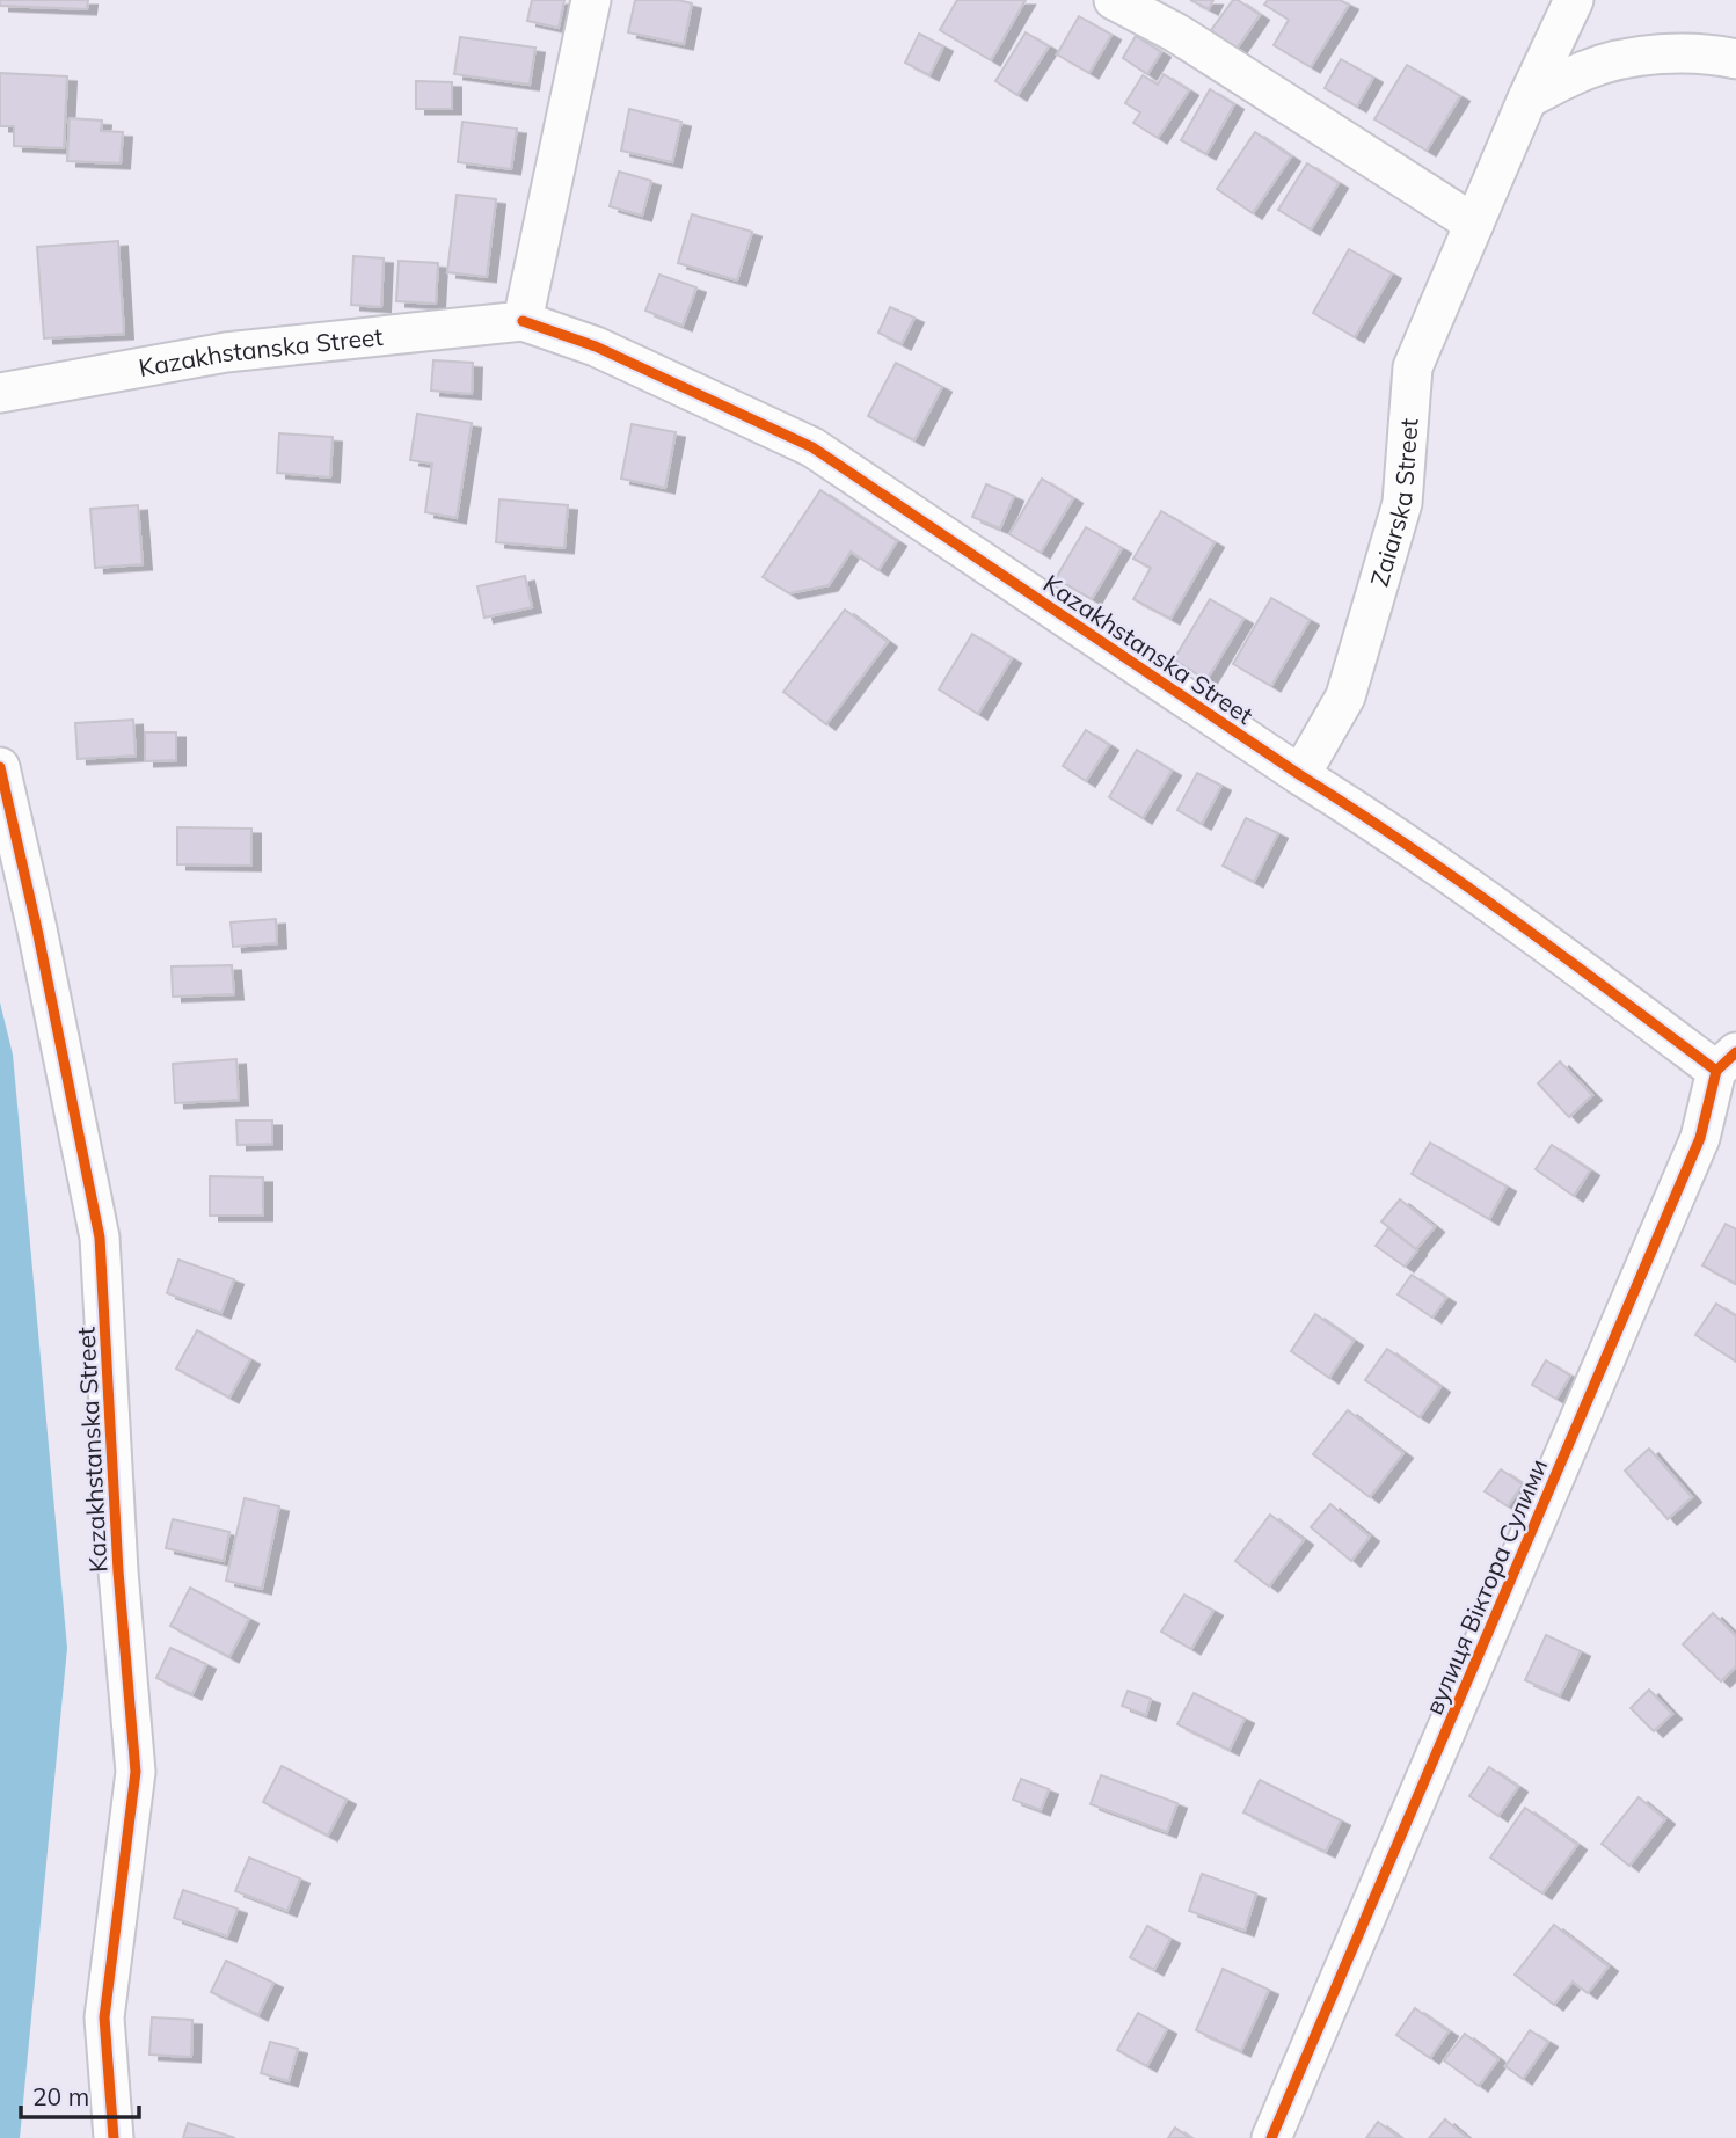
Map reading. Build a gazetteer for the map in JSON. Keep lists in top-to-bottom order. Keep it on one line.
{"streets":{"street":["Kazakhstanska Street","Zaiarska Street","вулиця Віктора Сулими"]},"crossings":[["Kazakhstanska Street","Zaiarska Street"],["Kazakhstanska Street","вулиця Віктора Сулими"]],"scale_bar":"20 m"}
